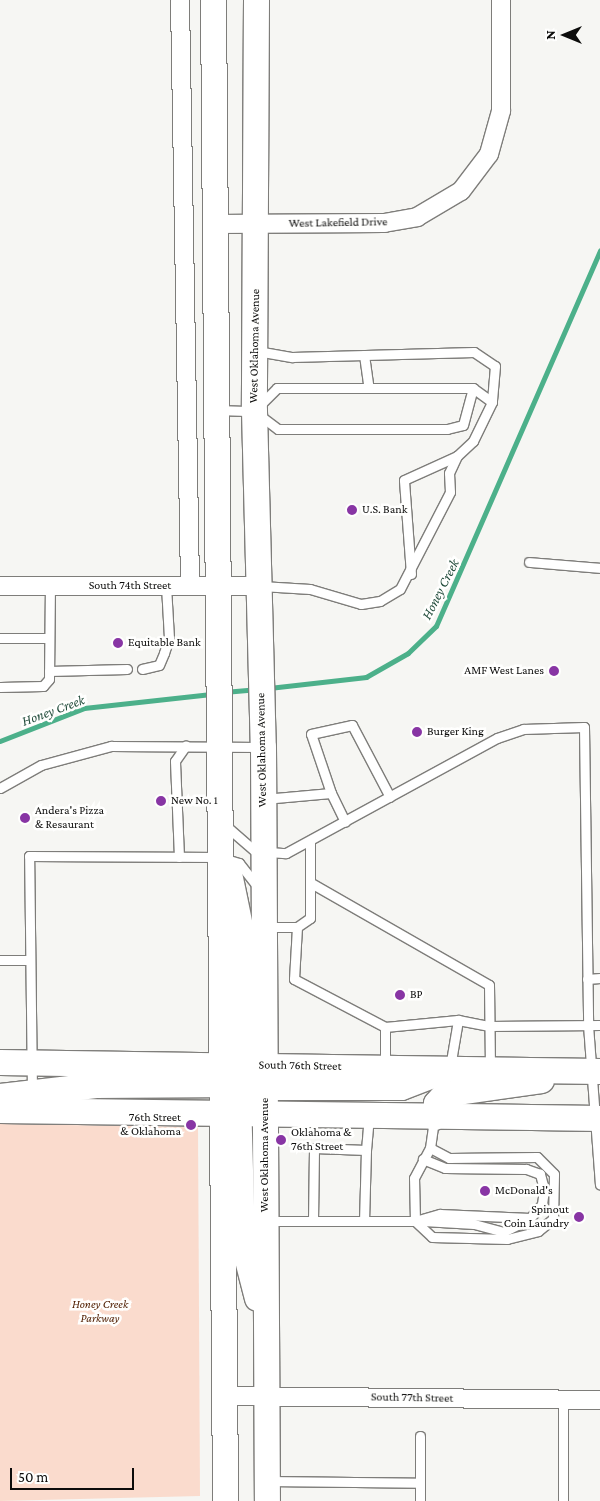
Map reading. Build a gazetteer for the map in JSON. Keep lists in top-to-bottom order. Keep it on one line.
{"streets":{"main road":["West Oklahoma Avenue","South 76th Street"],"street":["West Lakefield Drive","South 74th Street","South 77th Street"]},"crossings":[["West Lakefield Drive","West Oklahoma Avenue"],["West Oklahoma Avenue","South 74th Street"],["West Oklahoma Avenue","South 76th Street"],["West Oklahoma Avenue","South 77th Street"]],"water":["Honey Creek"],"parks":["Honey Creek Parkway"],"places":["U.S. Bank","Equitable Bank","AMF West Lanes","Burger King","New No. 1","Andera's Pizza & Resaurant","BP","76th Street & Oklahoma","Oklahoma & 76th Street","McDonald's","Spinout Coin Laundry"],"scale_bar":"50 m","north":"left"}
